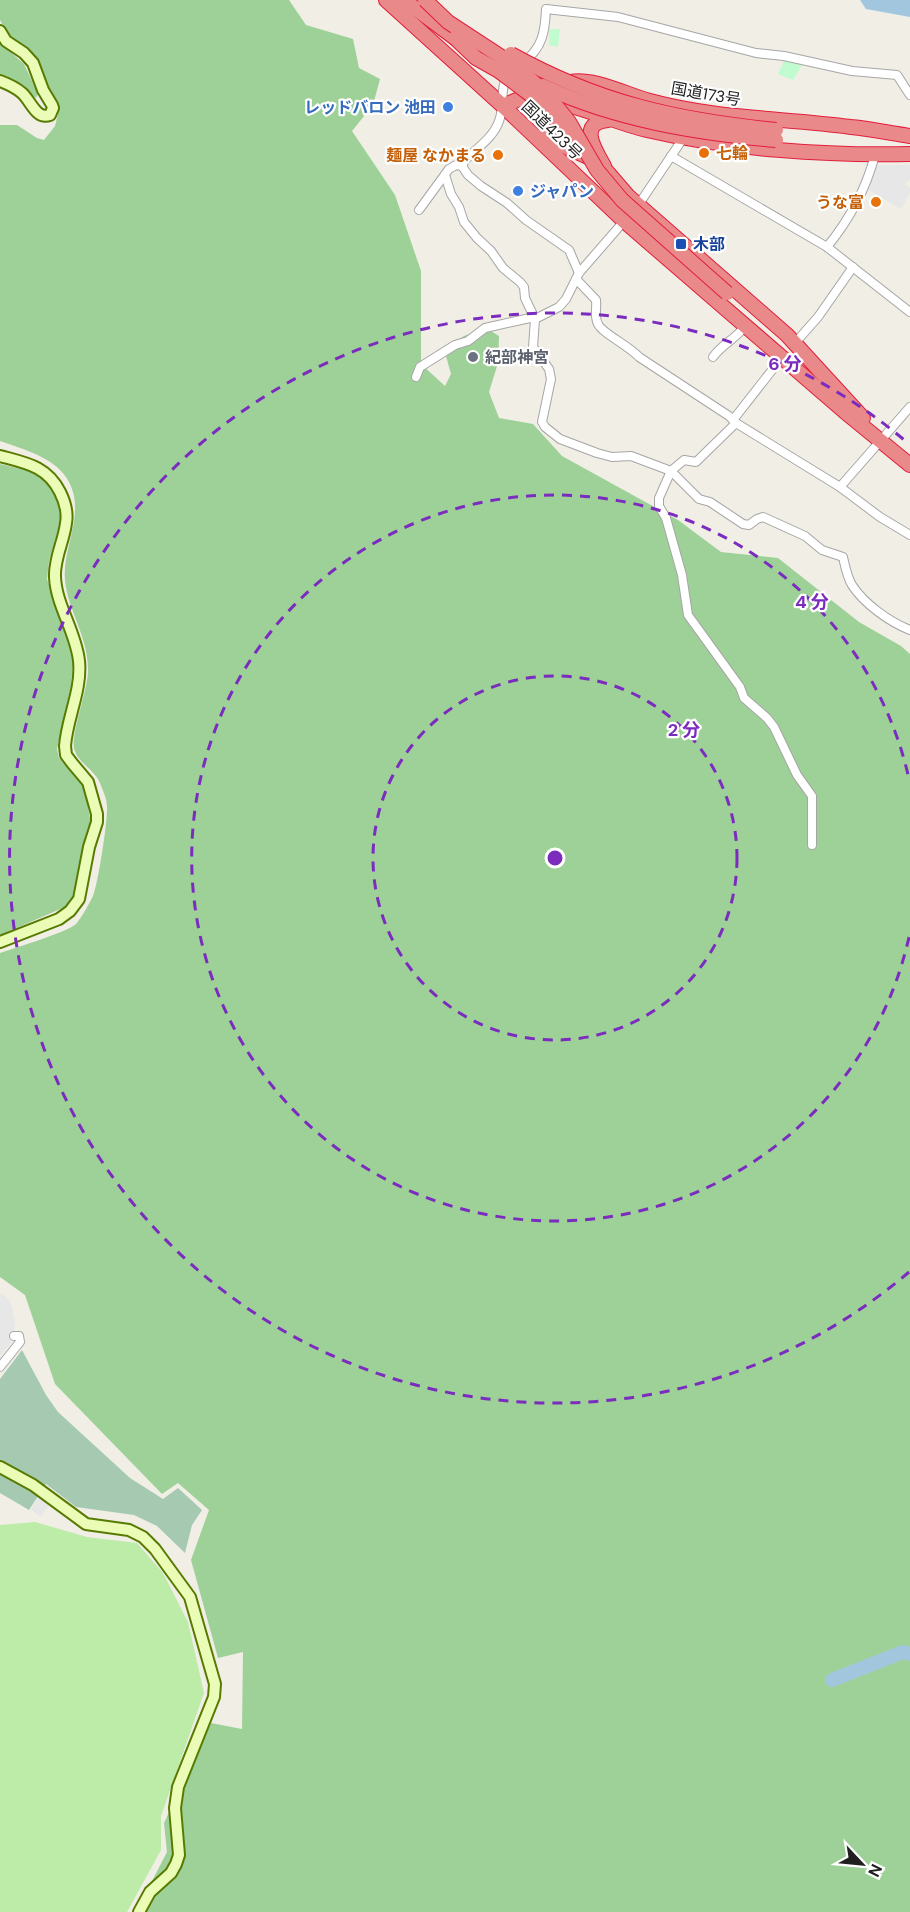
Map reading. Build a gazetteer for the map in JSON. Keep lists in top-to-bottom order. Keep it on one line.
{"streets":{"highway":["国道173号","国道423号"]},"crossings":[["国道173号","国道423号"]],"places":{"other":["レッドバロン 池田","七輪","麺屋 なかまる","ジャパン","うな富","紀部神宮"],"transit":["木部"]},"north":"bottom right","rings":["6 分","4 分","2 分"]}
